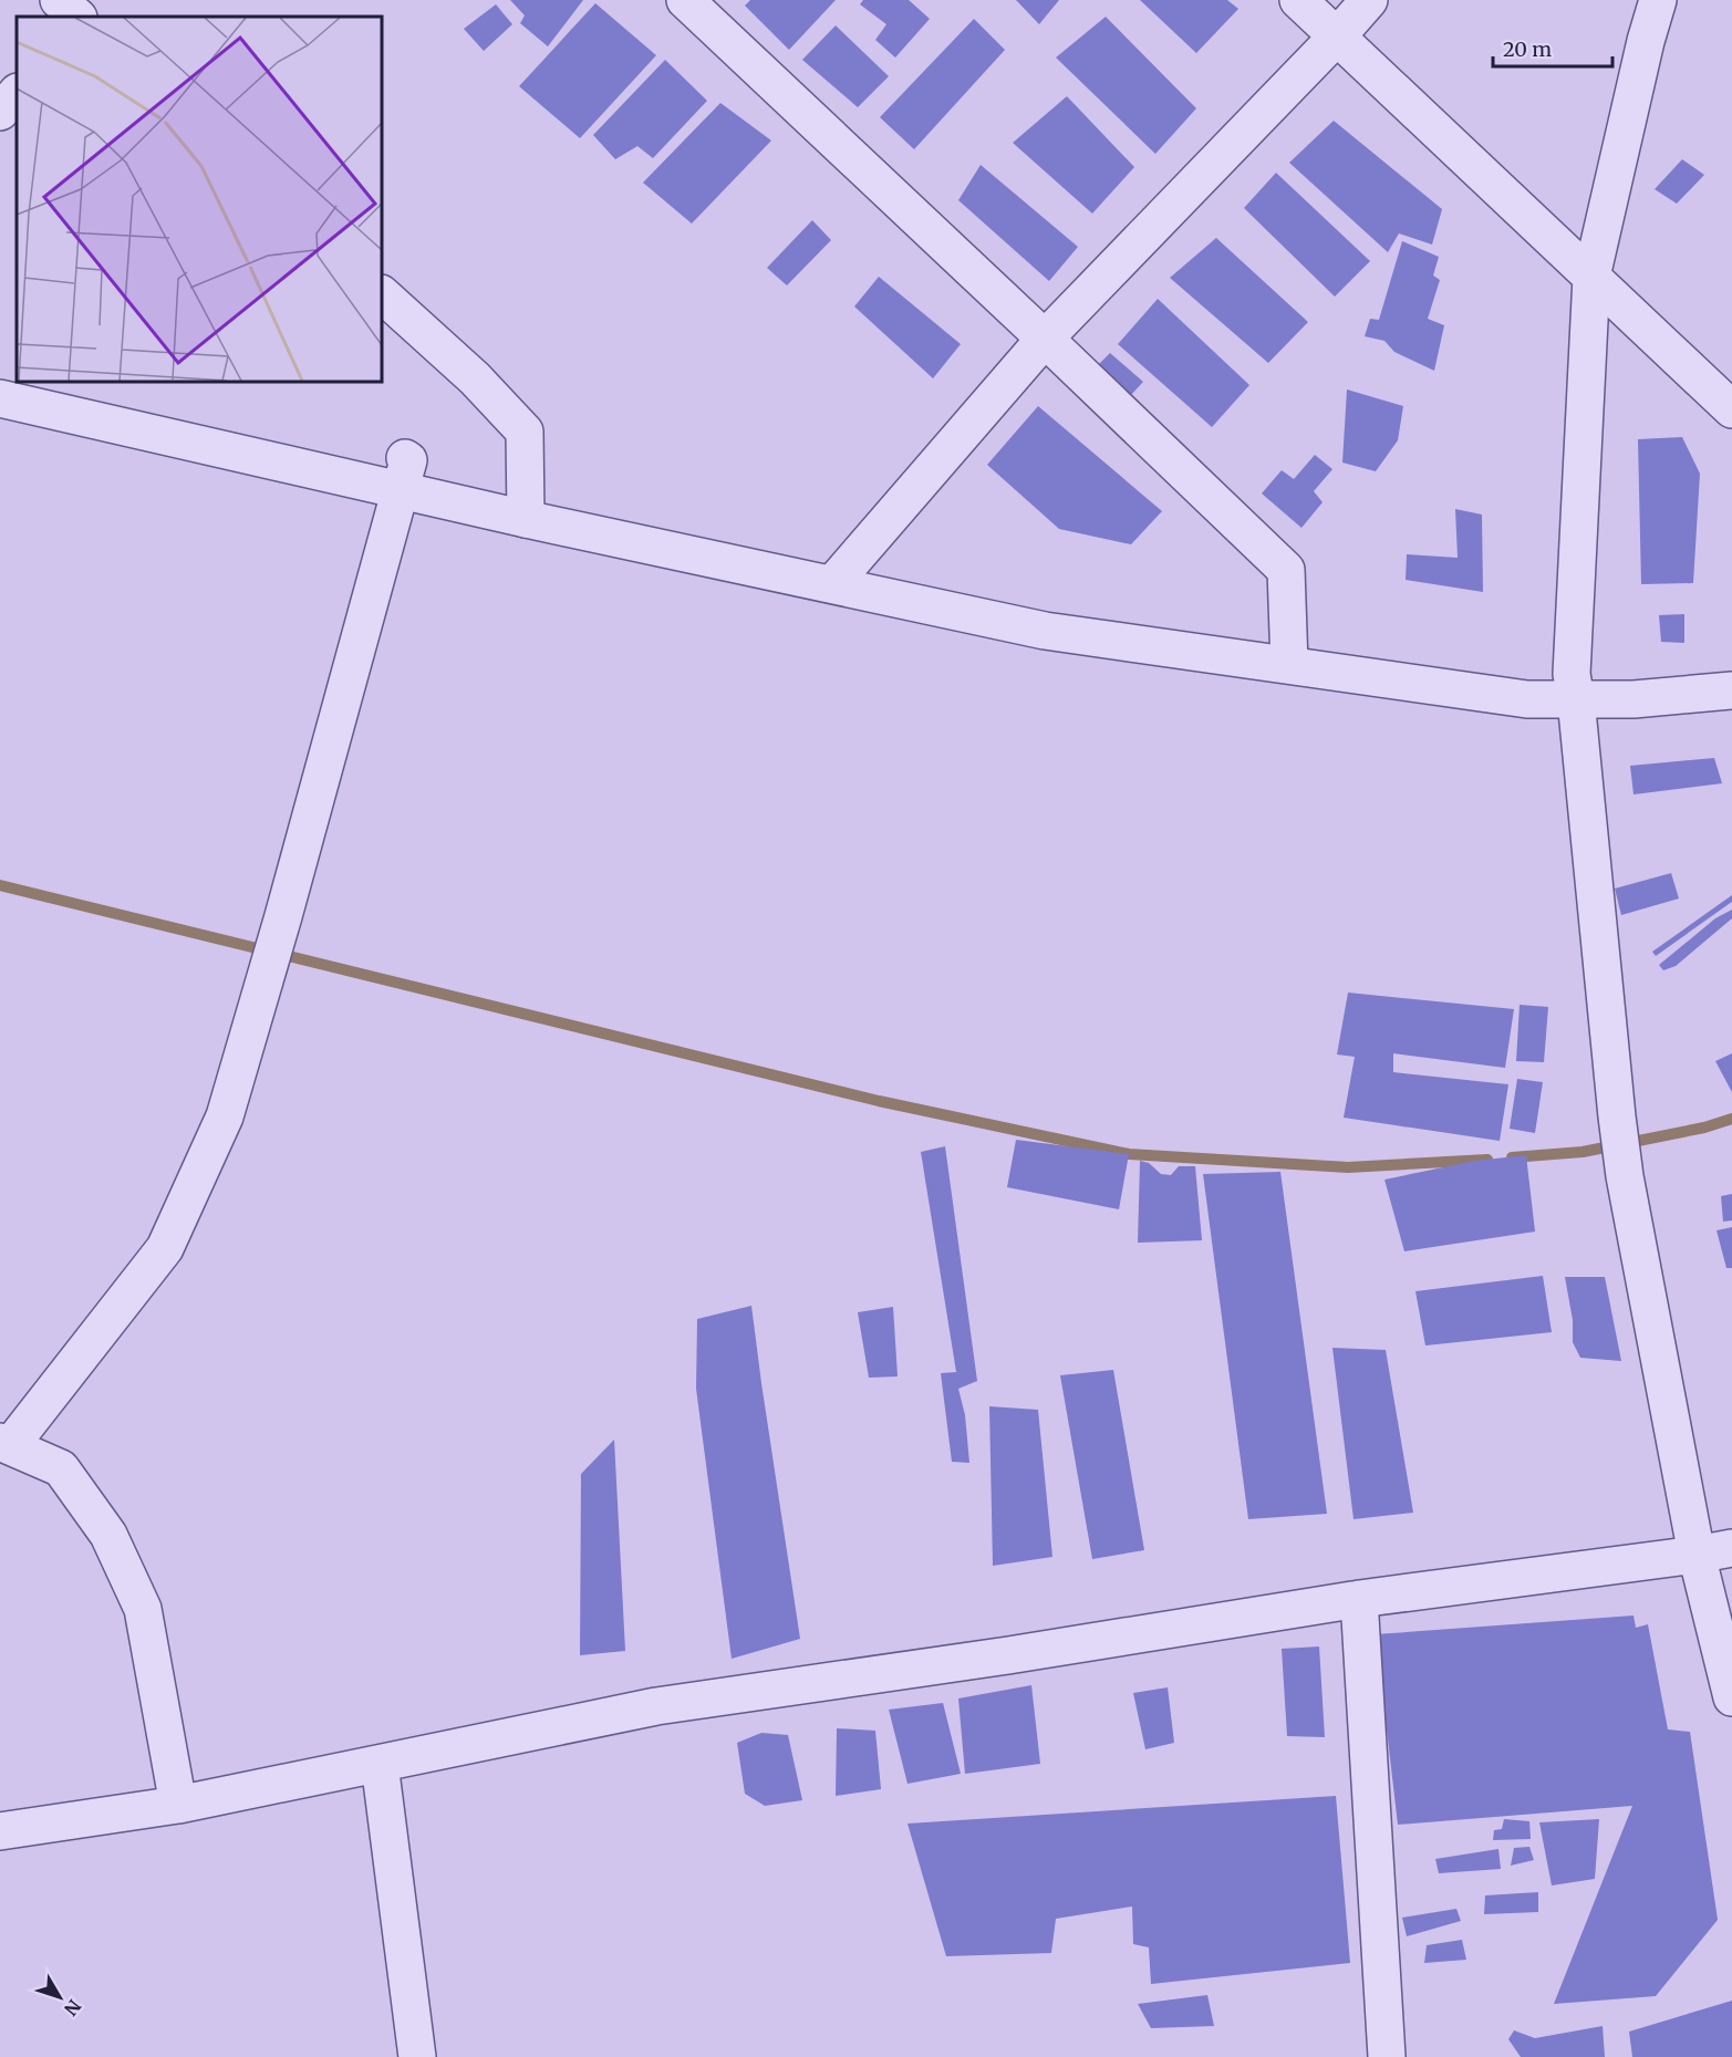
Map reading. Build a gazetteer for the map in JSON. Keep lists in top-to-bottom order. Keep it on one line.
{"scale_bar":"20 m","north":"bottom right"}
